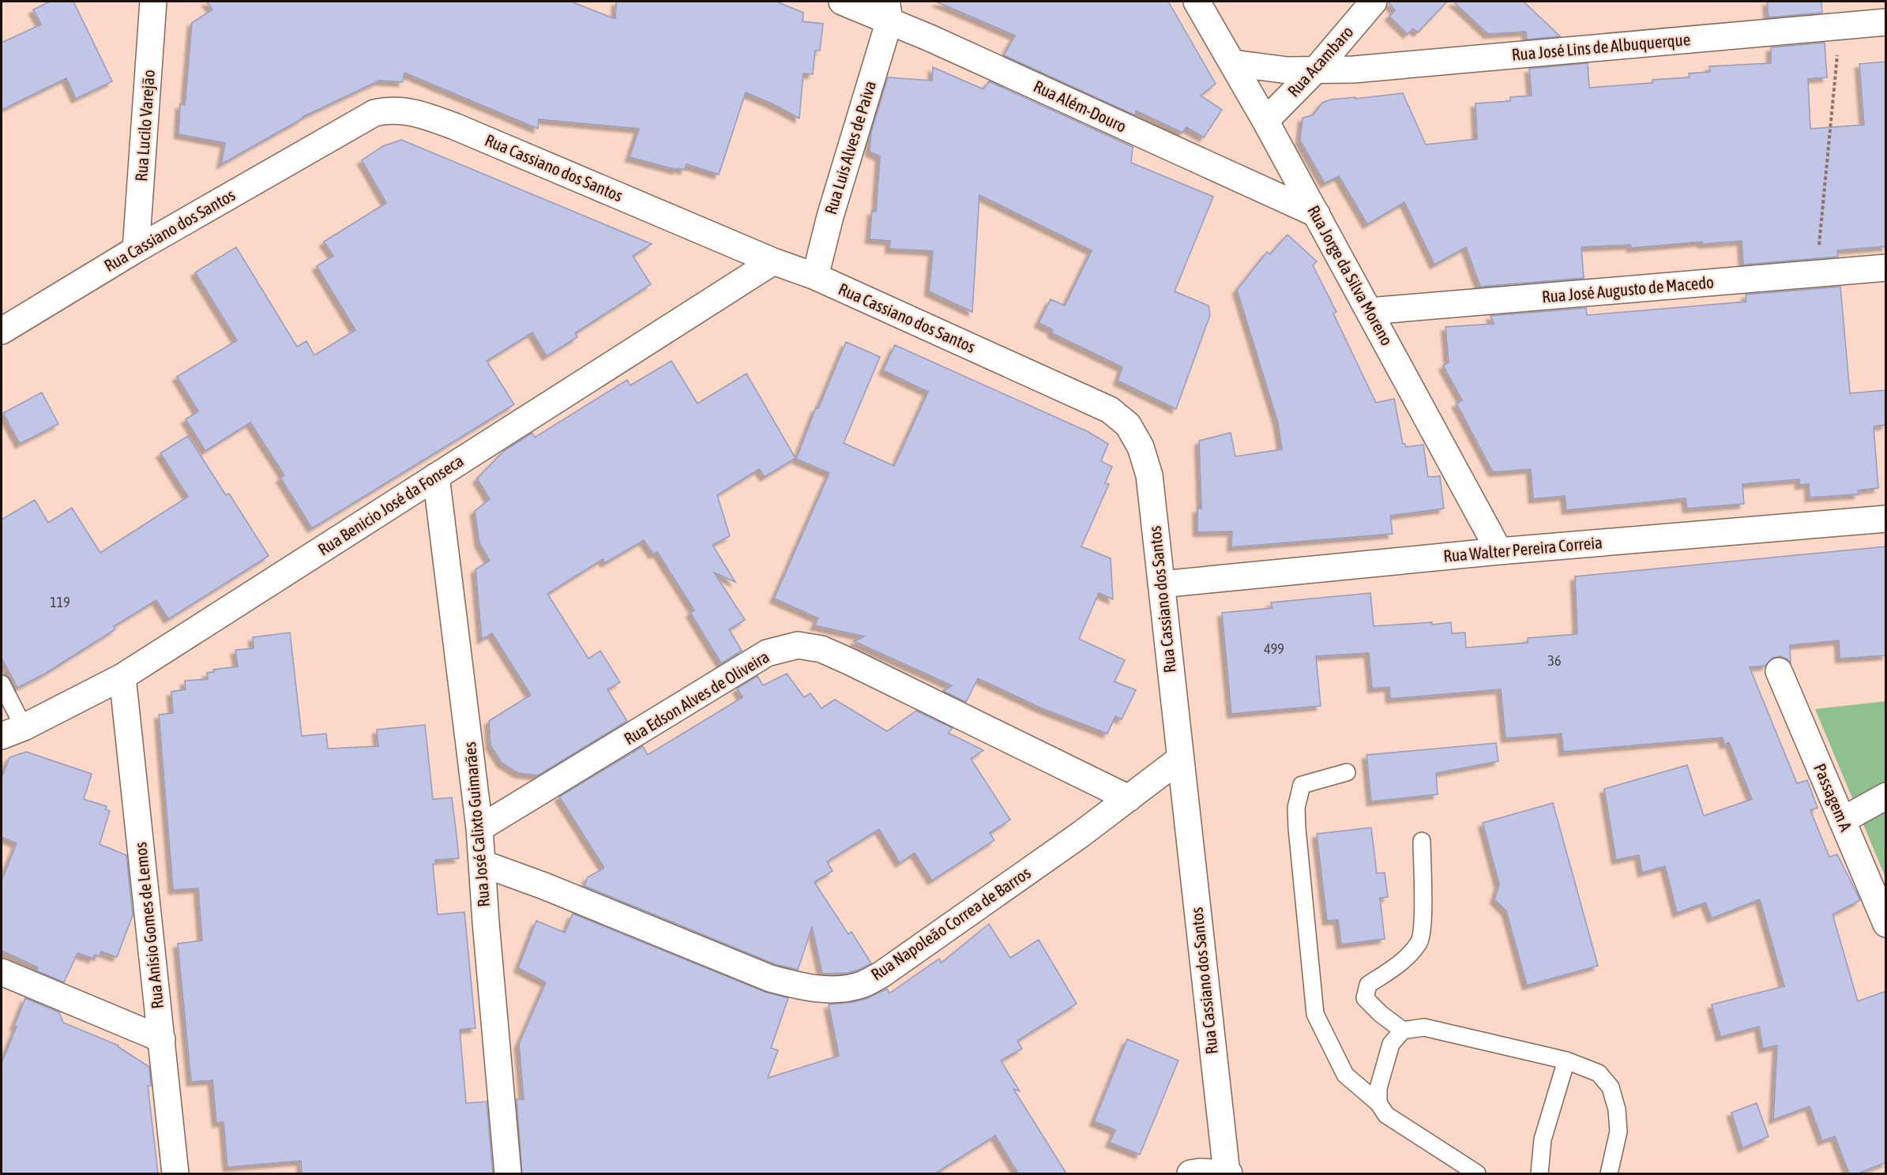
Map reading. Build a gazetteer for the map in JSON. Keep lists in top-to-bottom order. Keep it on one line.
{"streets":{"street":["Rua José Lins de Albuquerque","Rua Acambaro","Rua Além-Douro","Rua Lucilo Varejão","Rua Luis Alves de Paiva","Rua Cassiano dos Santos","Rua Jorge da Silva Moreno","Rua José Augusto de Macedo","Rua Benicio José da Fonseca","Rua Walter Pereira Correia","Rua Edson Alves de Oliveira","Passagem A","Rua José Calixto Guimarães","Rua Napoleão Correa de Barros","Rua Anísio Gomes de Lemos"]},"crossings":[["Rua José Lins de Albuquerque","Rua Acambaro"],["Rua José Lins de Albuquerque","Rua Jorge da Silva Moreno"],["Rua Acambaro","Rua Jorge da Silva Moreno"],["Rua Além-Douro","Rua Luis Alves de Paiva"],["Rua Além-Douro","Rua Jorge da Silva Moreno"],["Rua Lucilo Varejão","Rua Cassiano dos Santos"],["Rua Luis Alves de Paiva","Rua Cassiano dos Santos"],["Rua Cassiano dos Santos","Rua Benicio José da Fonseca"],["Rua Cassiano dos Santos","Rua Walter Pereira Correia"],["Rua Cassiano dos Santos","Rua Napoleão Correa de Barros"],["Rua Jorge da Silva Moreno","Rua José Augusto de Macedo"],["Rua Jorge da Silva Moreno","Rua Walter Pereira Correia"],["Rua Benicio José da Fonseca","Rua José Calixto Guimarães"],["Rua Benicio José da Fonseca","Rua Anísio Gomes de Lemos"],["Rua Edson Alves de Oliveira","Rua José Calixto Guimarães"],["Rua Edson Alves de Oliveira","Rua Napoleão Correa de Barros"],["Rua José Calixto Guimarães","Rua Napoleão Correa de Barros"]],"house_numbers":["119","499","36"]}
